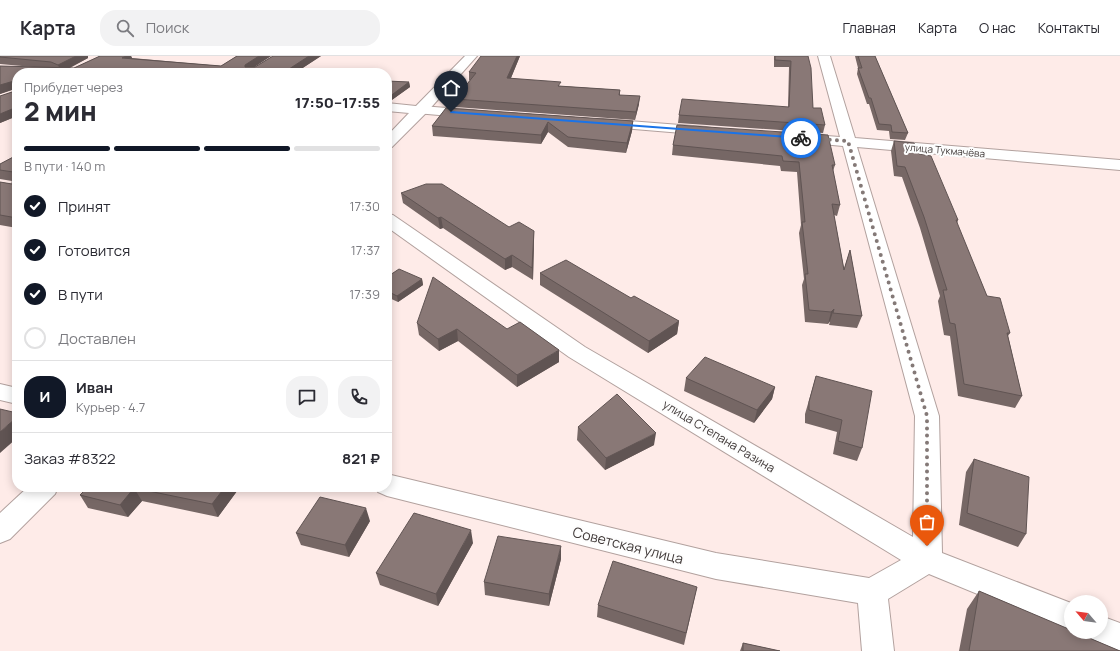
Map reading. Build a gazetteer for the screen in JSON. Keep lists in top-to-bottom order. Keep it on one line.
{"streets":{"street":["улица Тукмачёва","улица Степана Разина","Советская улица"]},"north":"top left","page":{"header":"Карта","search":"Поиск","nav":["Главная","Карта","О нас","Контакты"],"heading":["2 мин","Прибудет через","17:50–17:55"],"panel":["Иван","Курьер · 4.7","Заказ #8322","821 ₽"],"bar":"В пути · 140 m","list":[["Принят","17:30"],["Готовится","17:37"],["В пути","17:39"],"Доставлен"],"round":"И"}}
